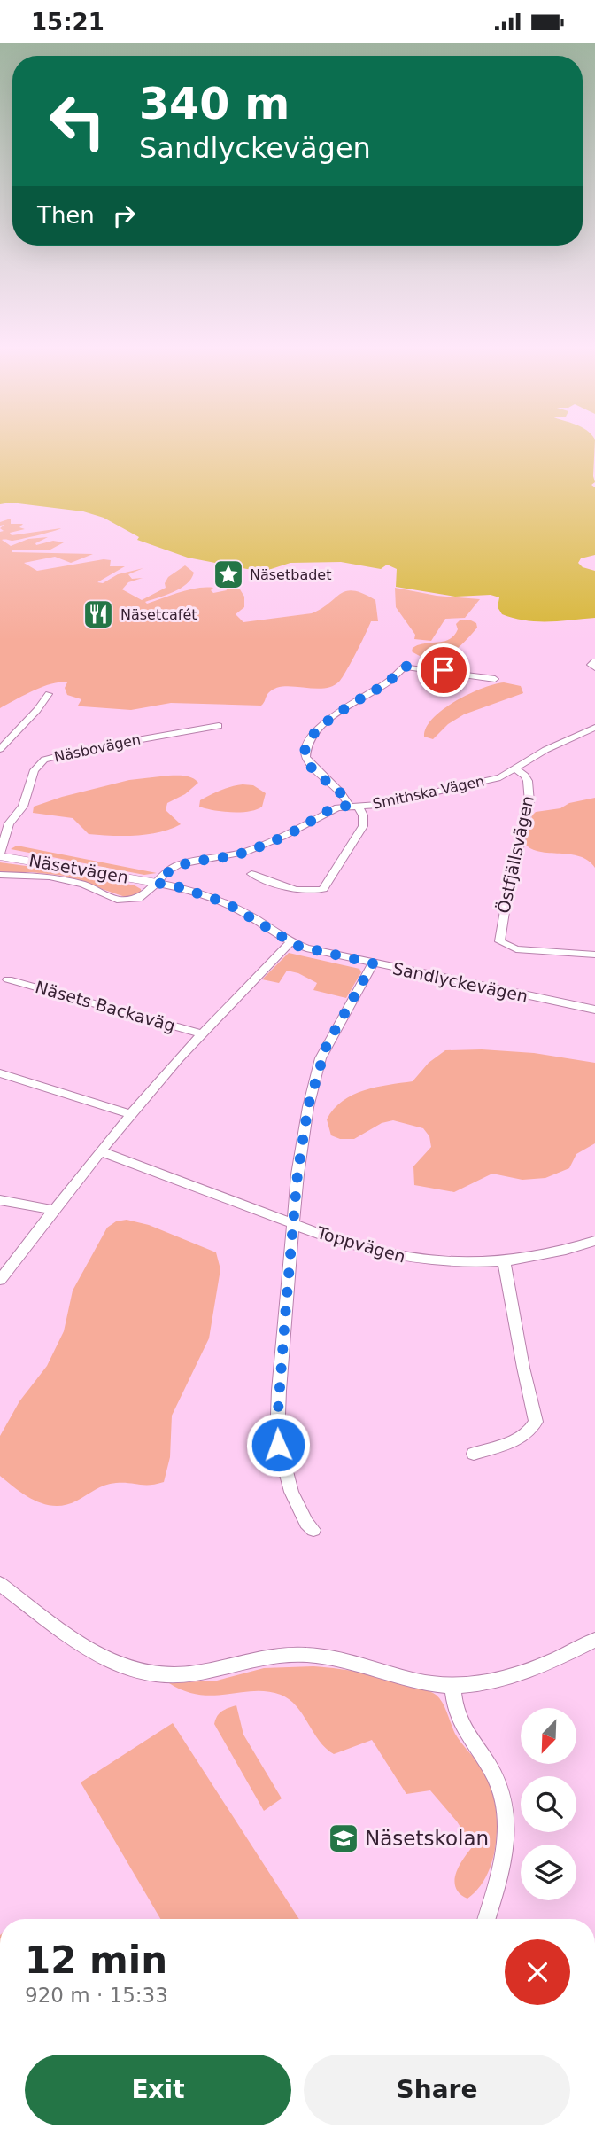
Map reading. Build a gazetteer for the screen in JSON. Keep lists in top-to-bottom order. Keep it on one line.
{"streets":{"street":["Näsbovägen","Smithska Vägen","Östfjällsvägen","Näsetvägen","Sandlyckevägen","Näsets Backaväg","Toppvägen"]},"crossings":[["Näsbovägen","Näsetvägen"],["Smithska Vägen","Östfjällsvägen"],["Smithska Vägen","Näsetvägen"],["Smithska Vägen","Sandlyckevägen"],["Näsetvägen","Sandlyckevägen"],["Sandlyckevägen","Näsets Backaväg"],["Näsets Backaväg","Toppvägen"]],"places":{"place":["Näsetbadet"],"restaurant":["Näsetcafét"],"school or university":["Näsetskolan"]},"north":"bottom left","page":{"status":"15:21","turn":["340 m","Sandlyckevägen"],"then":"Then","heading":["12 min","920 m · 15:33"],"buttons":["Exit","Share"]}}
